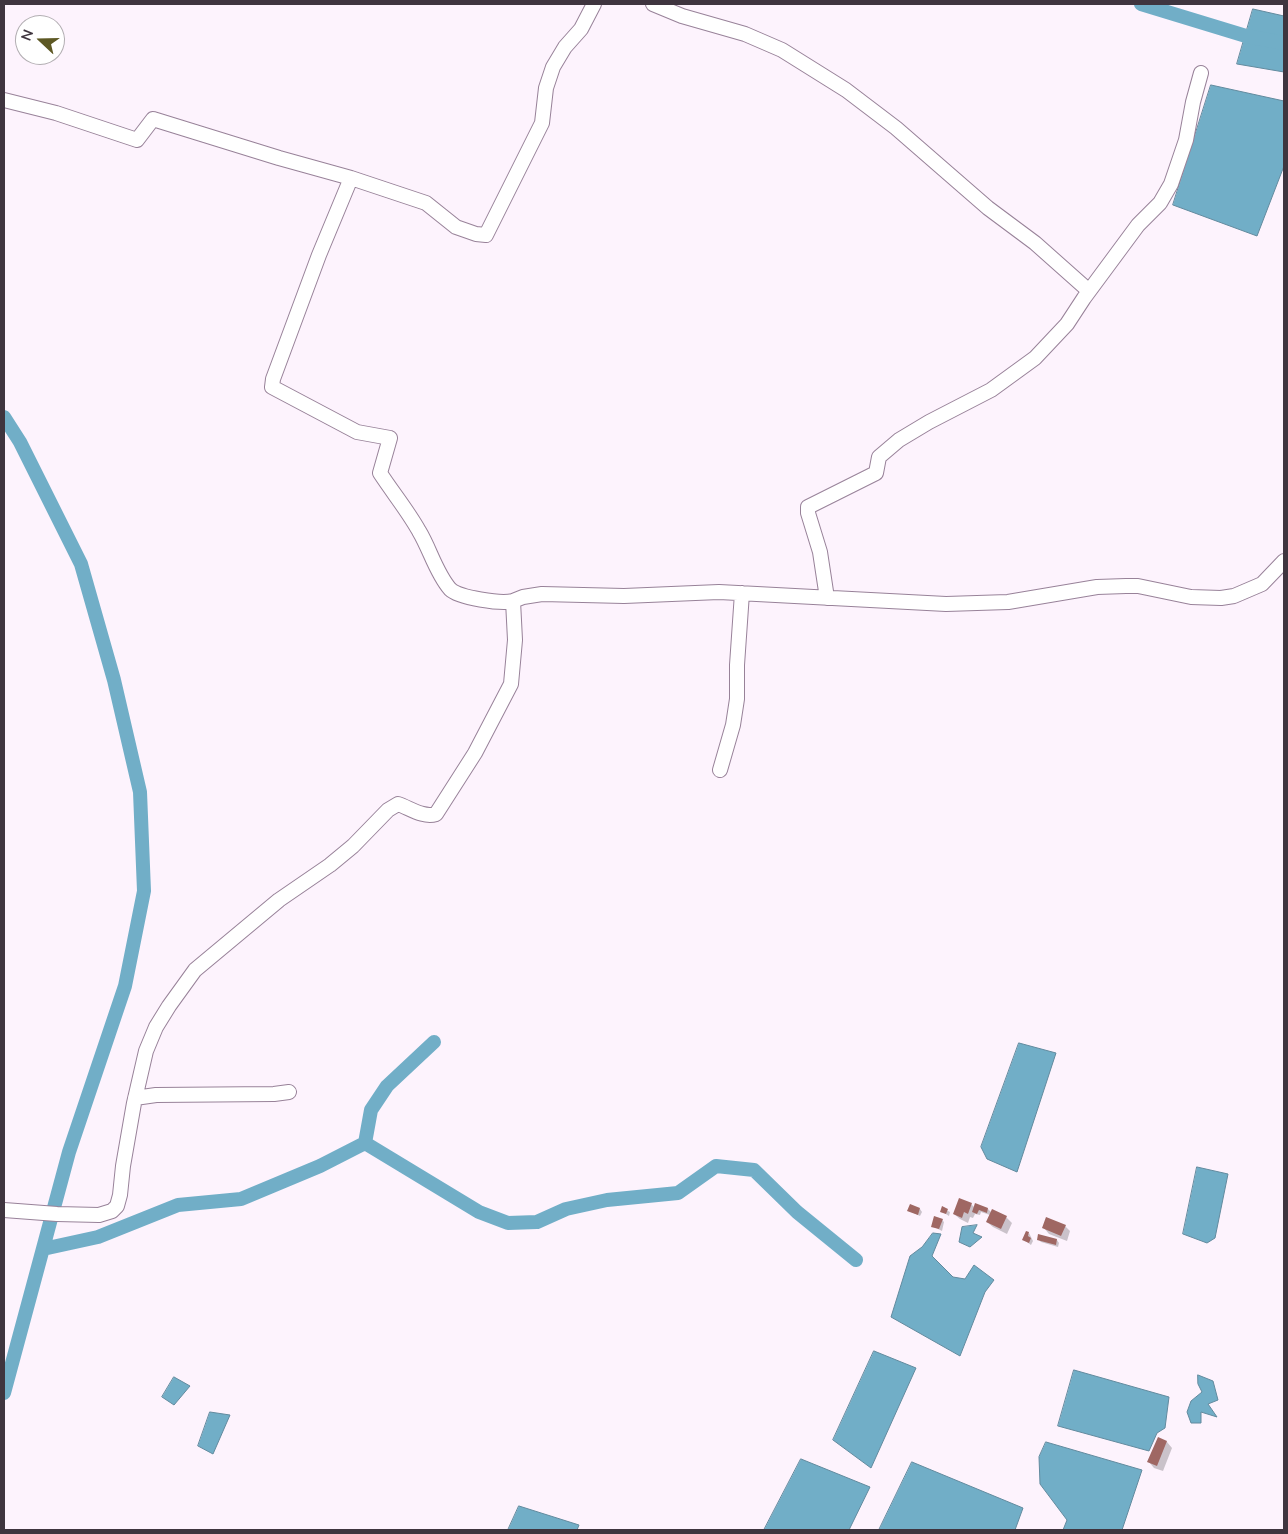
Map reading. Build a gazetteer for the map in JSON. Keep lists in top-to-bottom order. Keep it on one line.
{"north":"left"}
